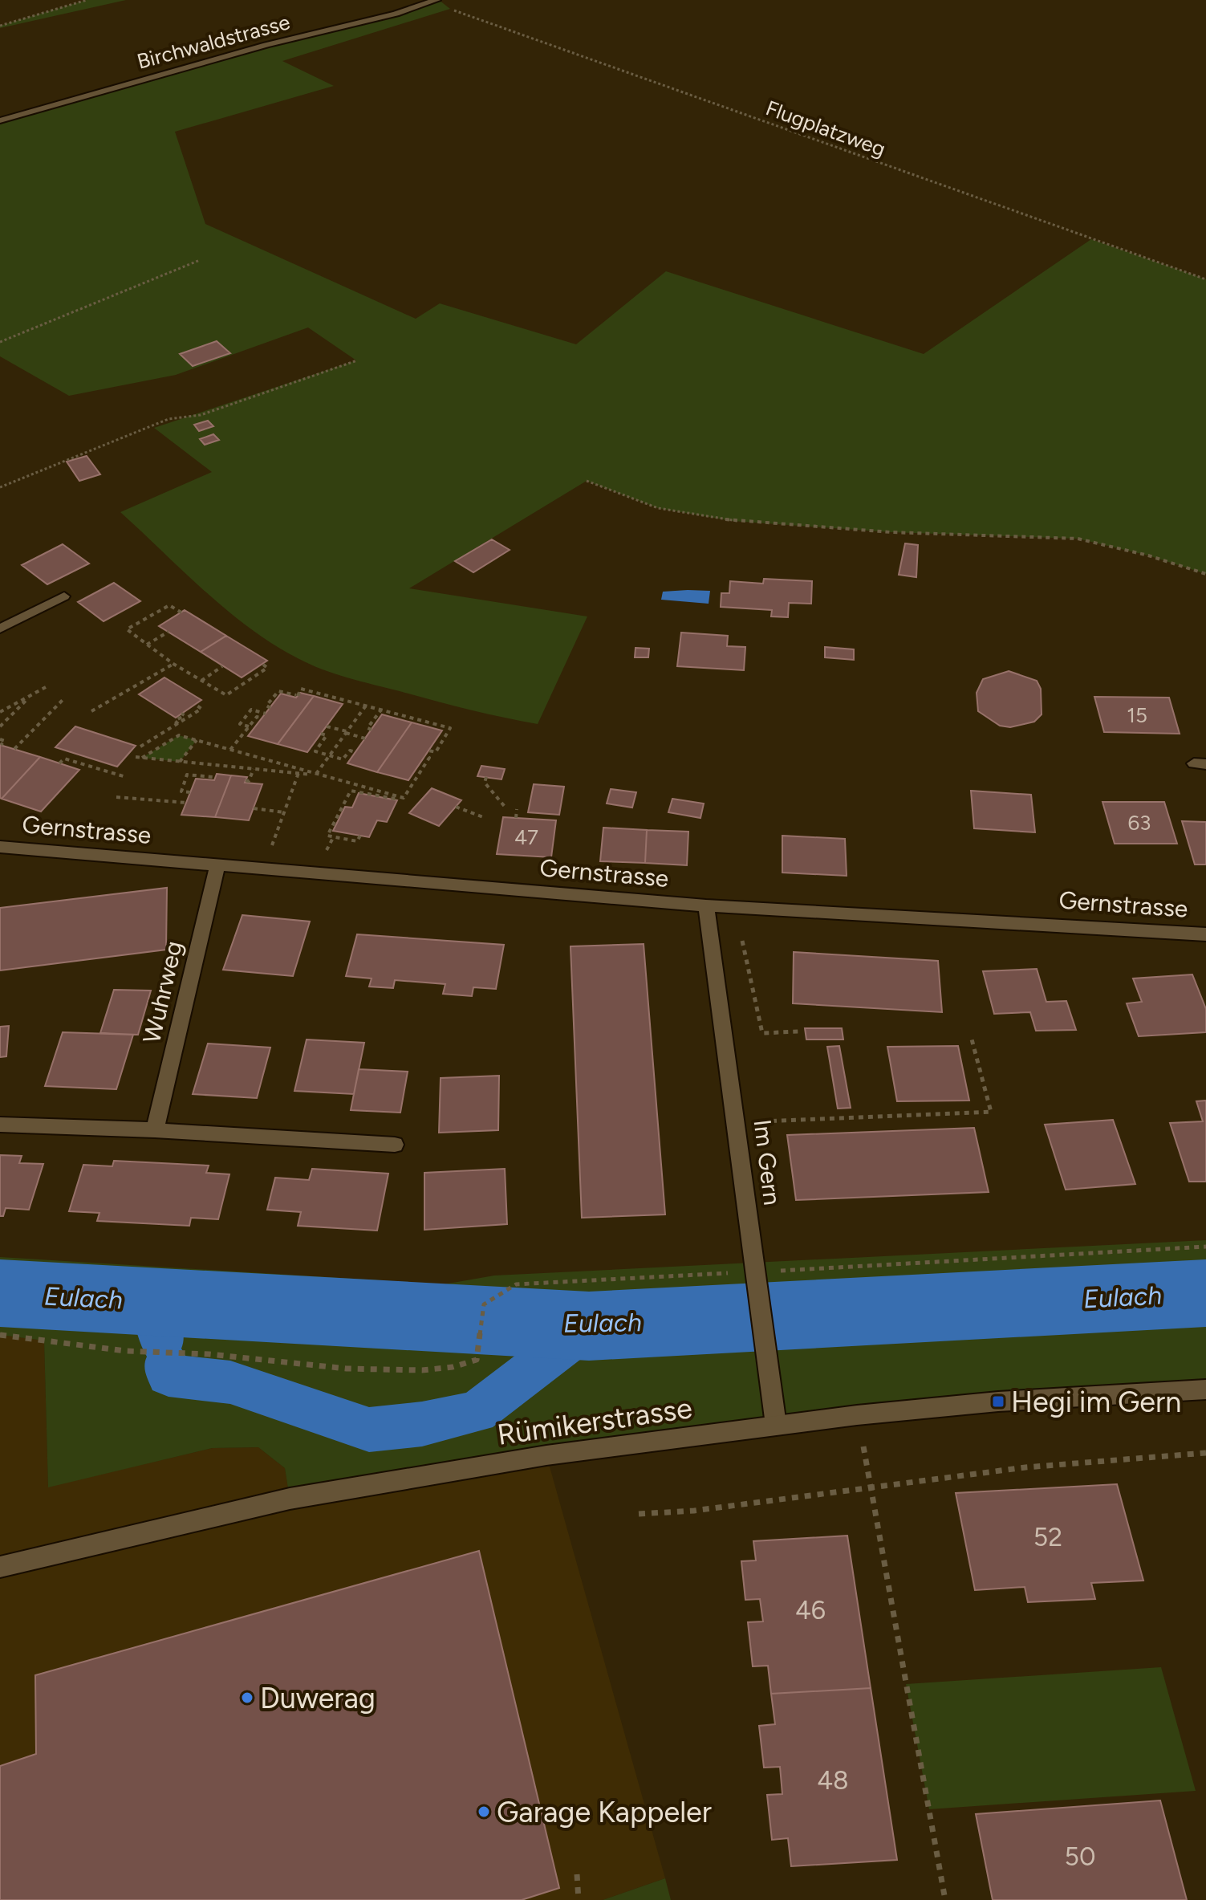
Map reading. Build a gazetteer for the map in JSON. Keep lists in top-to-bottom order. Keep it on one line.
{"streets":{"street":["Birchwaldstrasse","Gernstrasse","Wuhrweg","Im Gern","Rümikerstrasse"],"path":["Flugplatzweg"]},"crossings":[["Gernstrasse","Wuhrweg"],["Gernstrasse","Im Gern"],["Im Gern","Rümikerstrasse"]],"water":["Eulach"],"places":{"transit":["Hegi im Gern"],"other":["Duwerag","Garage Kappeler"]},"house_numbers":["15","63","47","52","46","48","50"]}
